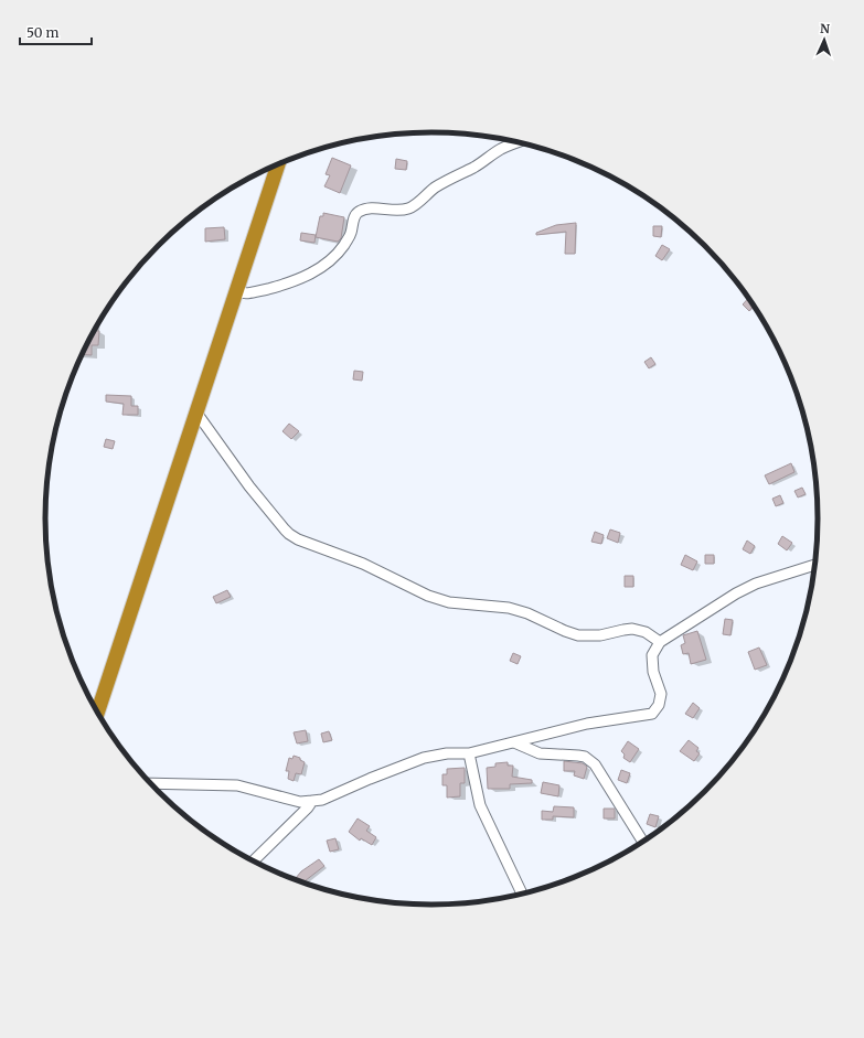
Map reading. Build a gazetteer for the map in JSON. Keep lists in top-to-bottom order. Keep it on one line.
{"scale_bar":"50 m","north":"top"}
